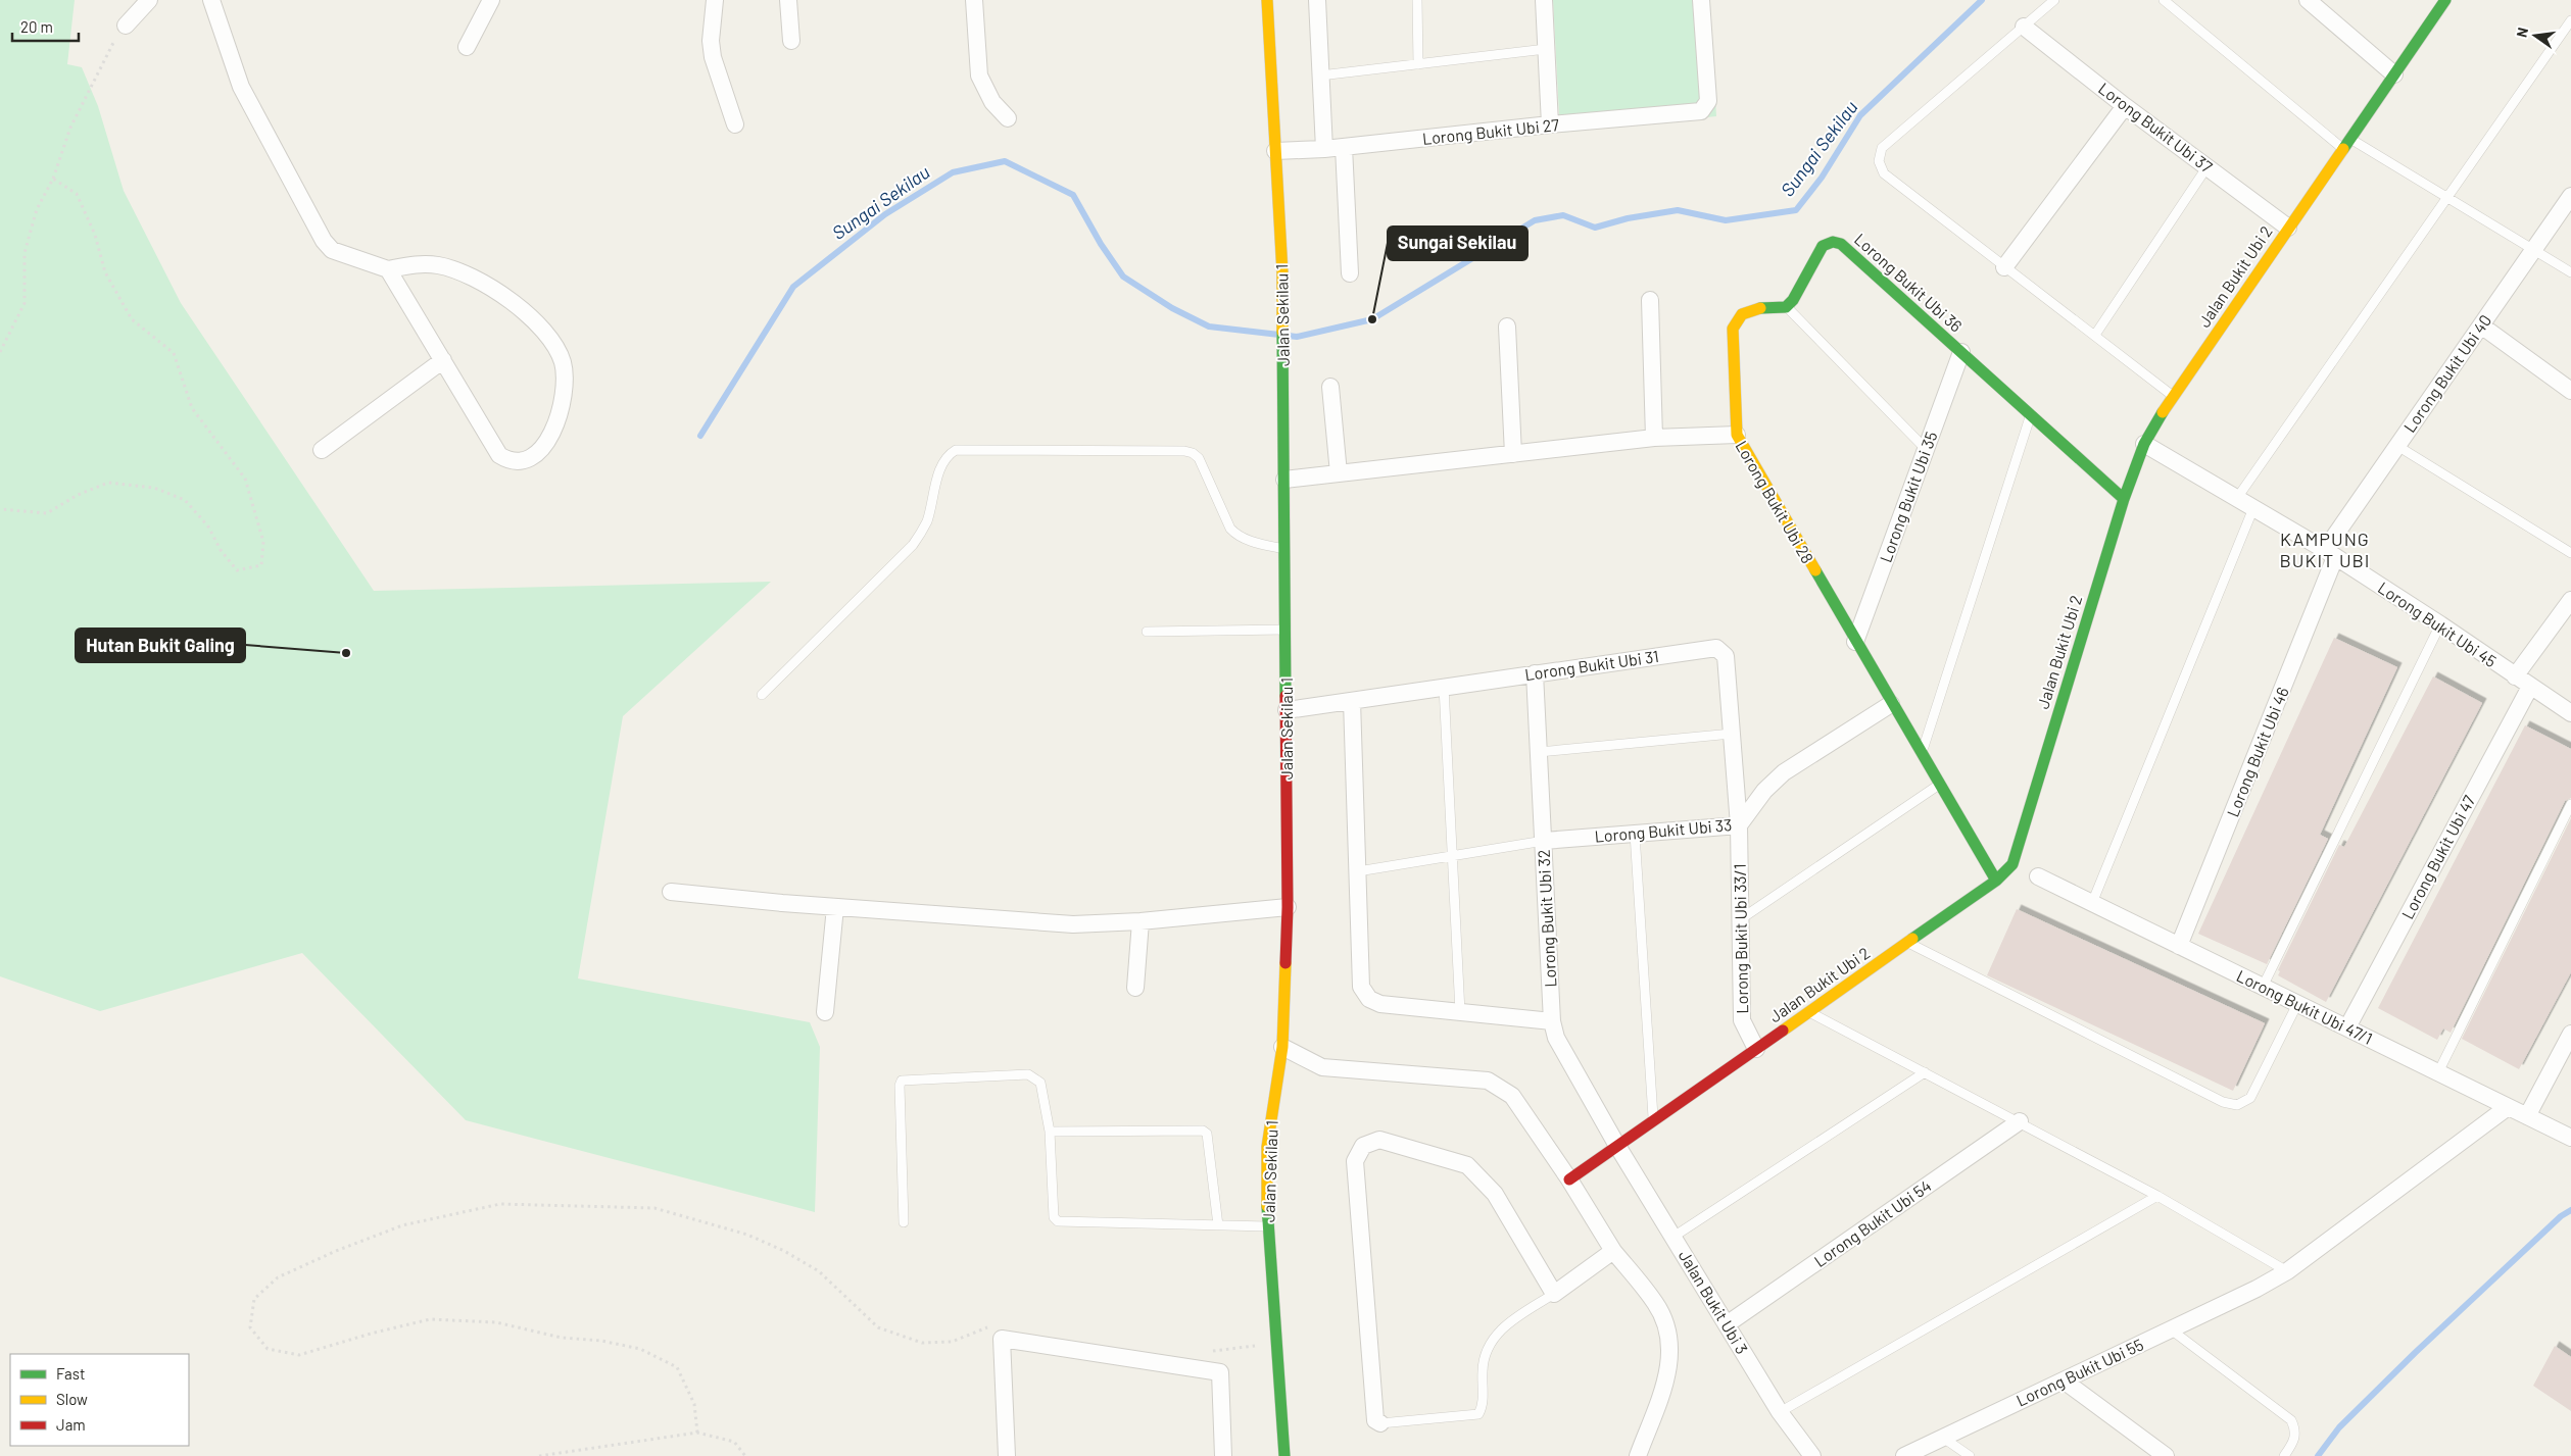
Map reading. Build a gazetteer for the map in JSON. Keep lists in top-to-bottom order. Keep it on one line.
{"streets":{"street":["Lorong Bukit Ubi 37","Lorong Bukit Ubi 27","Jalan Bukit Ubi 2","Lorong Bukit Ubi 36","Jalan Sekilau 1","Lorong Bukit Ubi 40","Lorong Bukit Ubi 35","Lorong Bukit Ubi 28","Lorong Bukit Ubi 45","Lorong Bukit Ubi 31","Lorong Bukit Ubi 46","Lorong Bukit Ubi 33","Lorong Bukit Ubi 47","Lorong Bukit Ubi 32","Lorong Bukit Ubi 33/1","Lorong Bukit Ubi 47/1","Lorong Bukit Ubi 54","Jalan Bukit Ubi 3","Lorong Bukit Ubi 55"]},"crossings":[["Lorong Bukit Ubi 37","Jalan Bukit Ubi 2"],["Lorong Bukit Ubi 27","Jalan Sekilau 1"],["Jalan Bukit Ubi 2","Lorong Bukit Ubi 36"],["Jalan Bukit Ubi 2","Lorong Bukit Ubi 28"],["Jalan Bukit Ubi 2","Lorong Bukit Ubi 45"],["Jalan Bukit Ubi 2","Lorong Bukit Ubi 32"],["Jalan Bukit Ubi 2","Lorong Bukit Ubi 33/1"],["Jalan Bukit Ubi 2","Jalan Bukit Ubi 3"],["Lorong Bukit Ubi 36","Lorong Bukit Ubi 35"],["Jalan Sekilau 1","Lorong Bukit Ubi 28"],["Jalan Sekilau 1","Lorong Bukit Ubi 31"],["Lorong Bukit Ubi 40","Lorong Bukit Ubi 45"],["Lorong Bukit Ubi 40","Lorong Bukit Ubi 46"],["Lorong Bukit Ubi 35","Lorong Bukit Ubi 28"],["Lorong Bukit Ubi 28","Lorong Bukit Ubi 33"],["Lorong Bukit Ubi 45","Lorong Bukit Ubi 46"],["Lorong Bukit Ubi 45","Lorong Bukit Ubi 47"],["Lorong Bukit Ubi 31","Lorong Bukit Ubi 33"],["Lorong Bukit Ubi 31","Lorong Bukit Ubi 32"],["Lorong Bukit Ubi 31","Lorong Bukit Ubi 33/1"],["Lorong Bukit Ubi 46","Lorong Bukit Ubi 47/1"],["Lorong Bukit Ubi 33","Lorong Bukit Ubi 32"],["Lorong Bukit Ubi 33","Lorong Bukit Ubi 33/1"],["Lorong Bukit Ubi 47","Lorong Bukit Ubi 47/1"],["Lorong Bukit Ubi 32","Jalan Bukit Ubi 3"],["Lorong Bukit Ubi 47/1","Lorong Bukit Ubi 55"],["Lorong Bukit Ubi 54","Jalan Bukit Ubi 3"]],"districts":["KAMPUNG BUKIT UBI"],"water":["Sungai Sekilau"],"places":["Sungai Sekilau","Hutan Bukit Galing"],"legend":["Fast","Slow","Jam"],"scale_bar":"20 m","north":"left"}
